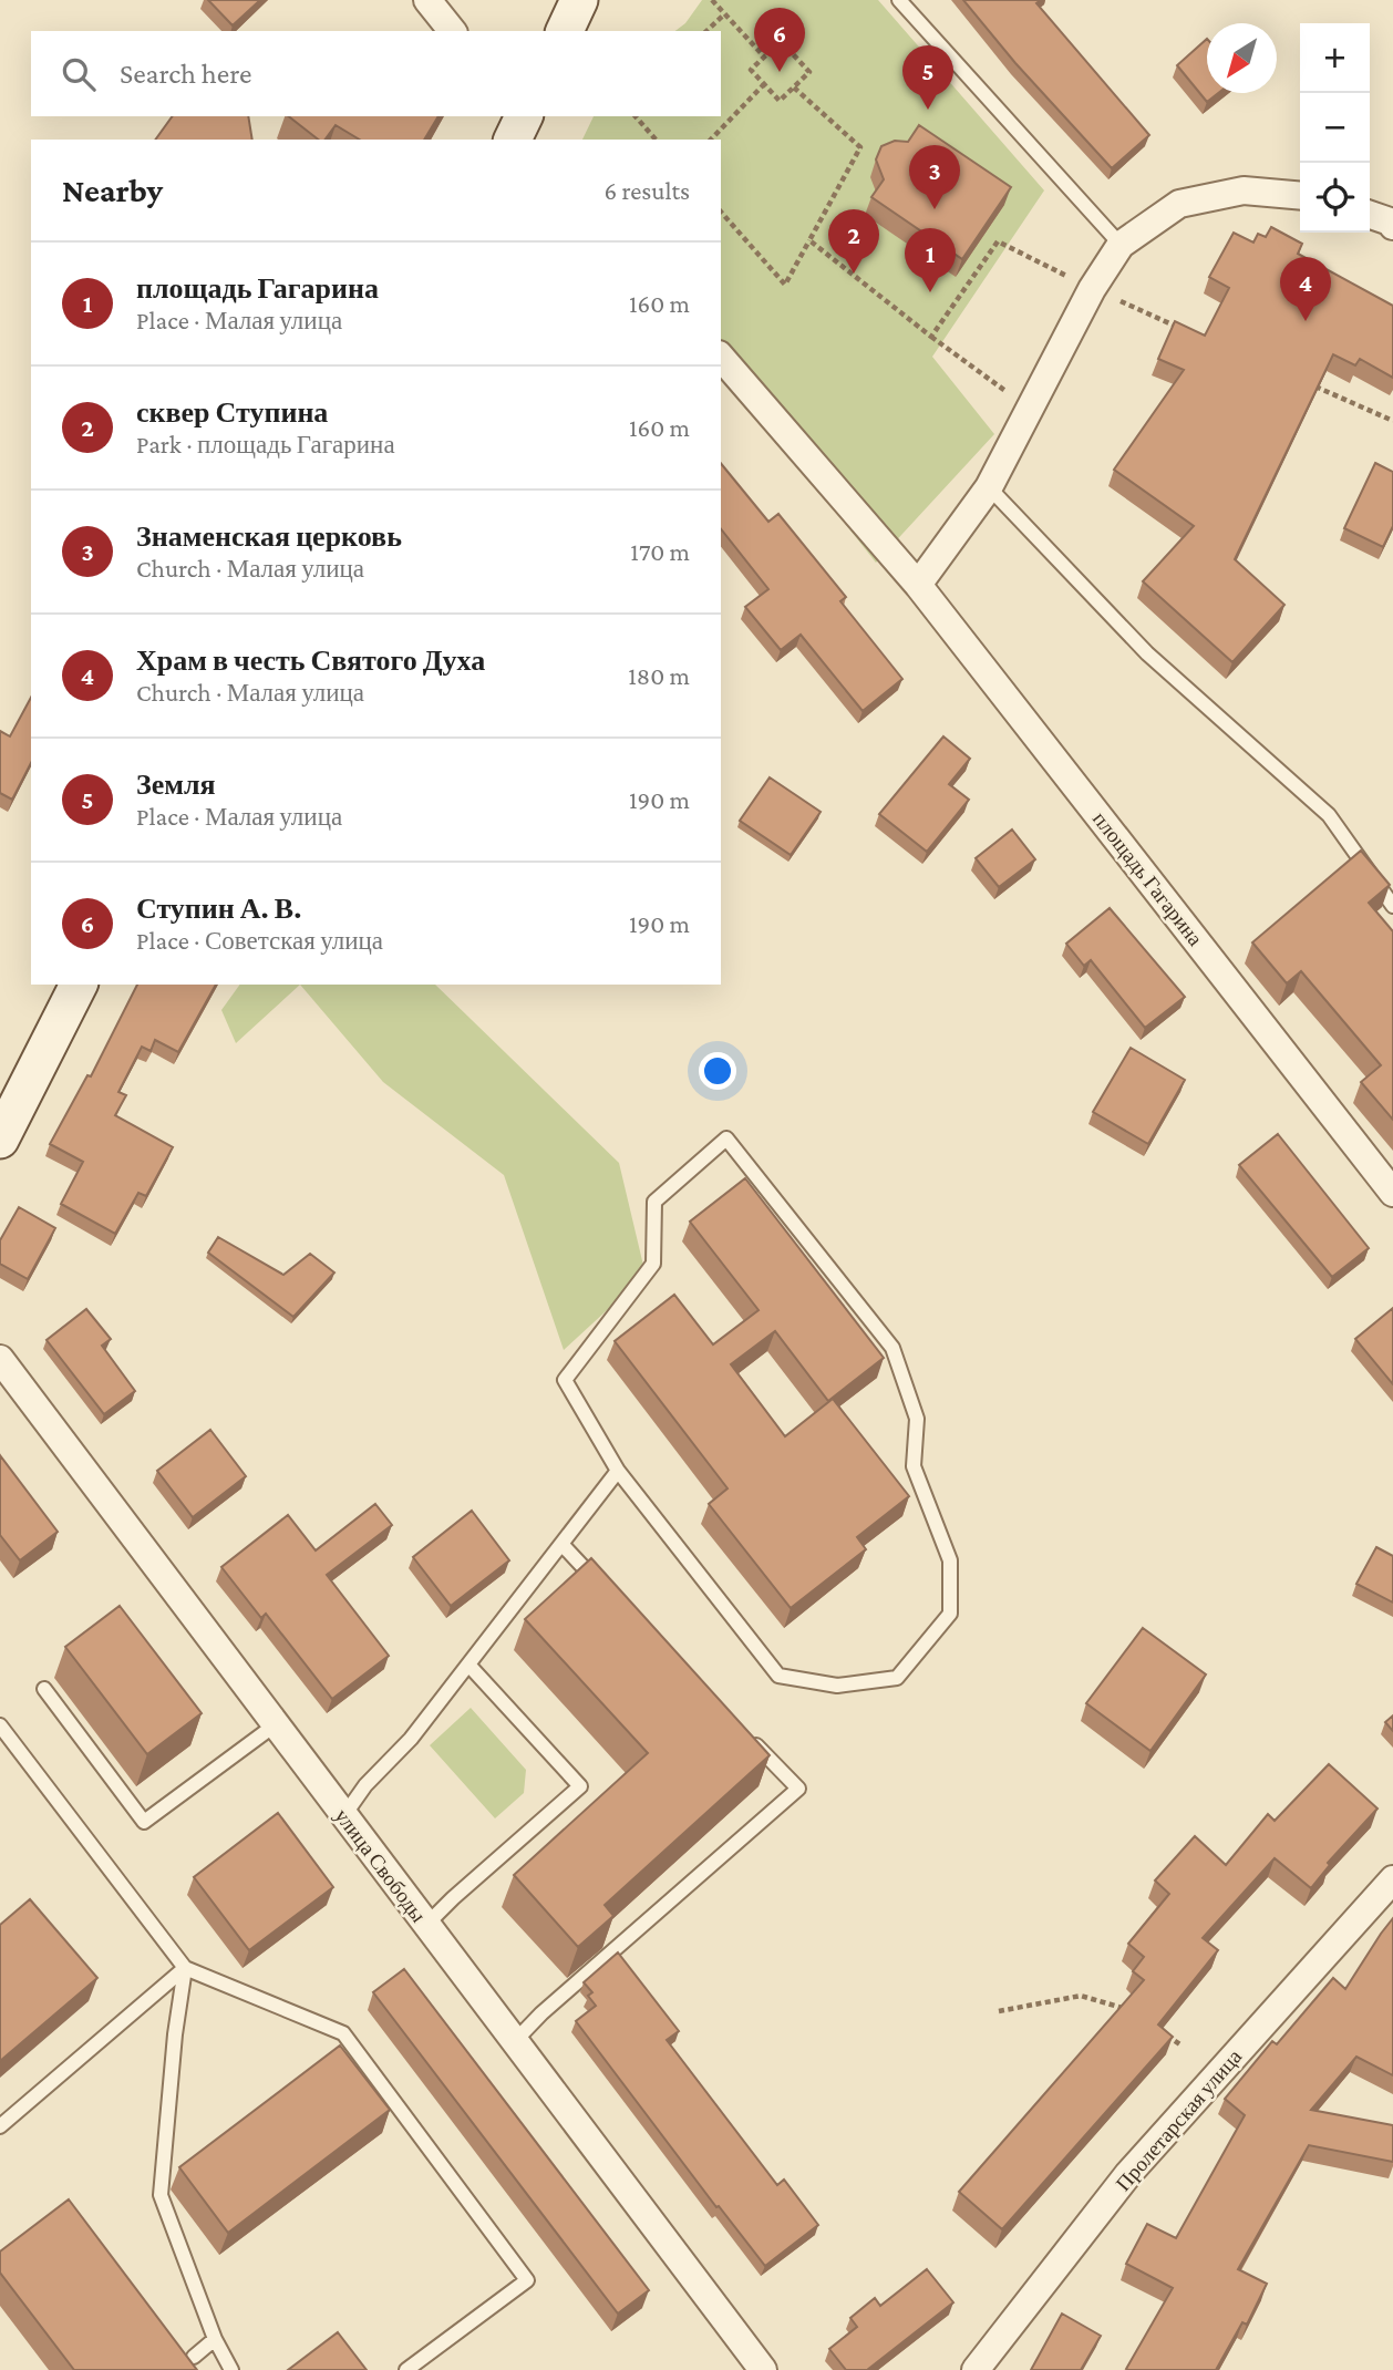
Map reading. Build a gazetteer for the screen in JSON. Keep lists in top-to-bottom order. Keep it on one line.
{"streets":{"street":["площадь Гагарина","улица Свободы","Пролетарская улица"]},"north":"bottom left","page":{"pins":["6","5","3","2","1","4"],"map_buttons":["+","−"],"search":"Search here","heading":["Nearby","6 results"],"list":[{"mark":"1","name":"площадь Гагарина","note":"Place · Малая улица","value":"160 m"},{"mark":"2","name":"сквер Ступина","note":"Park · площадь Гагарина","value":"160 m"},{"mark":"3","name":"Знаменская церковь","note":"Church · Малая улица","value":"170 m"},{"mark":"4","name":"Храм в честь Святого Духа","note":"Church · Малая улица","value":"180 m"},{"mark":"5","name":"Земля","note":"Place · Малая улица","value":"190 m"},{"mark":"6","name":"Ступин А. В.","note":"Place · Советская улица","value":"190 m"}]}}
